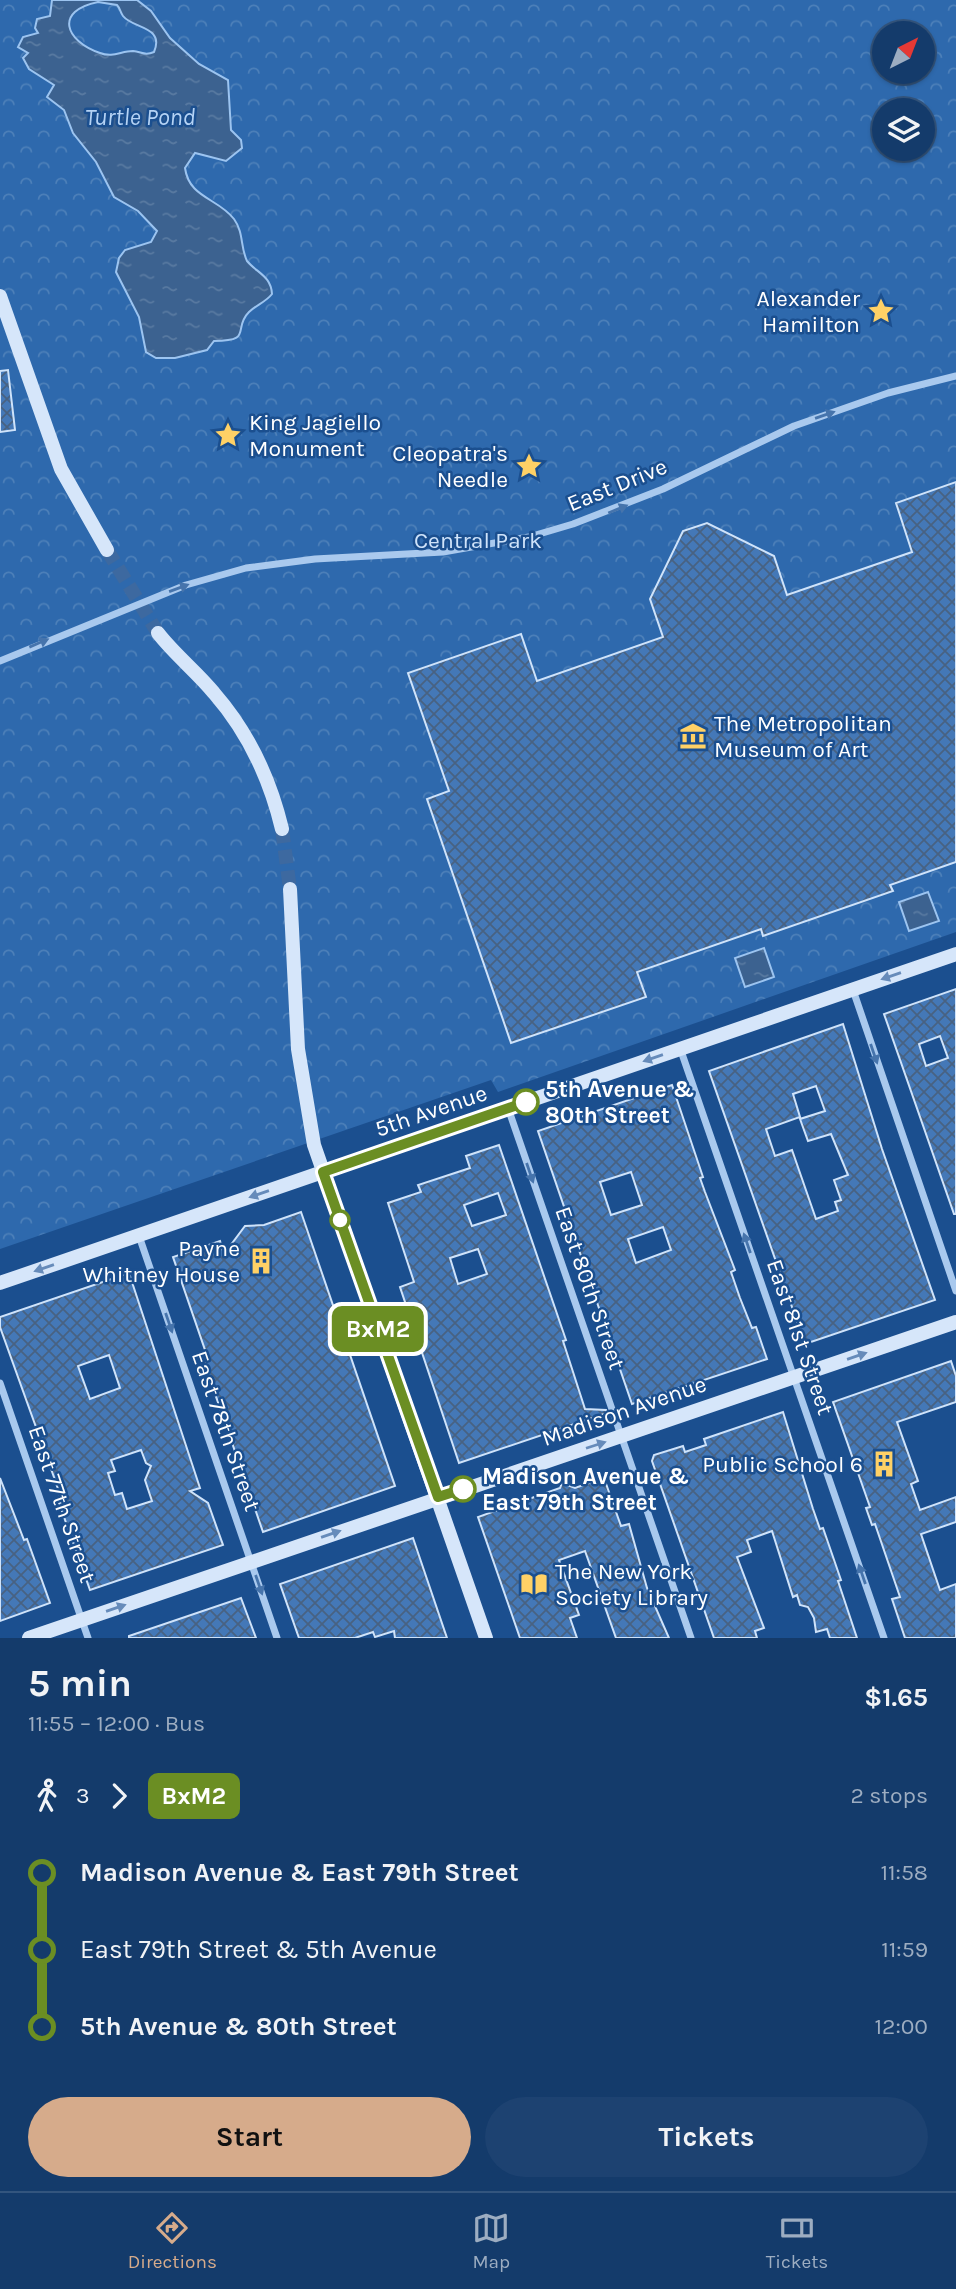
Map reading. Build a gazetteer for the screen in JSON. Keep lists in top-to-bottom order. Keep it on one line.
{"streets":{"main road":["5th Avenue","Madison Avenue"],"street":["East Drive","East 80th Street","East 81st Street","East 78th Street","East 77th Street"]},"crossings":[["5th Avenue","East 80th Street"],["5th Avenue","East 81st Street"],["5th Avenue","East 78th Street"],["East 80th Street","Madison Avenue"],["East 81st Street","Madison Avenue"],["Madison Avenue","East 78th Street"],["Madison Avenue","East 77th Street"]],"one_way":["East Drive","5th Avenue","East 80th Street","East 81st Street","Madison Avenue","East 78th Street"],"water":["Turtle Pond"],"parks":["Central Park"],"places":{"place":["Alexander Hamilton","King Jagiello Monument","Cleopatra's Needle"],"museum":["The Metropolitan Museum of Art"],"other":["5th Avenue & 80th Street","Madison Avenue & East 79th Street"],"building":["Payne Whitney House","Public School 6"],"library":["The New York Society Library"]},"lines":["bus line BxM2"],"north":"top right","page":{"on_map":"BxM2","heading":["5 min","11:55 – 12:00 · Bus","$1.65"],"legs":["3","BxM2","2 stops"],"list":[{"name":"Madison Avenue & East 79th Street","value":"11:58"},{"name":"East 79th Street & 5th Avenue","value":"11:59"},{"name":"5th Avenue & 80th Street","value":"12:00"}],"buttons":["Start","Tickets"],"tabs":["Directions","Map","Tickets"]}}
